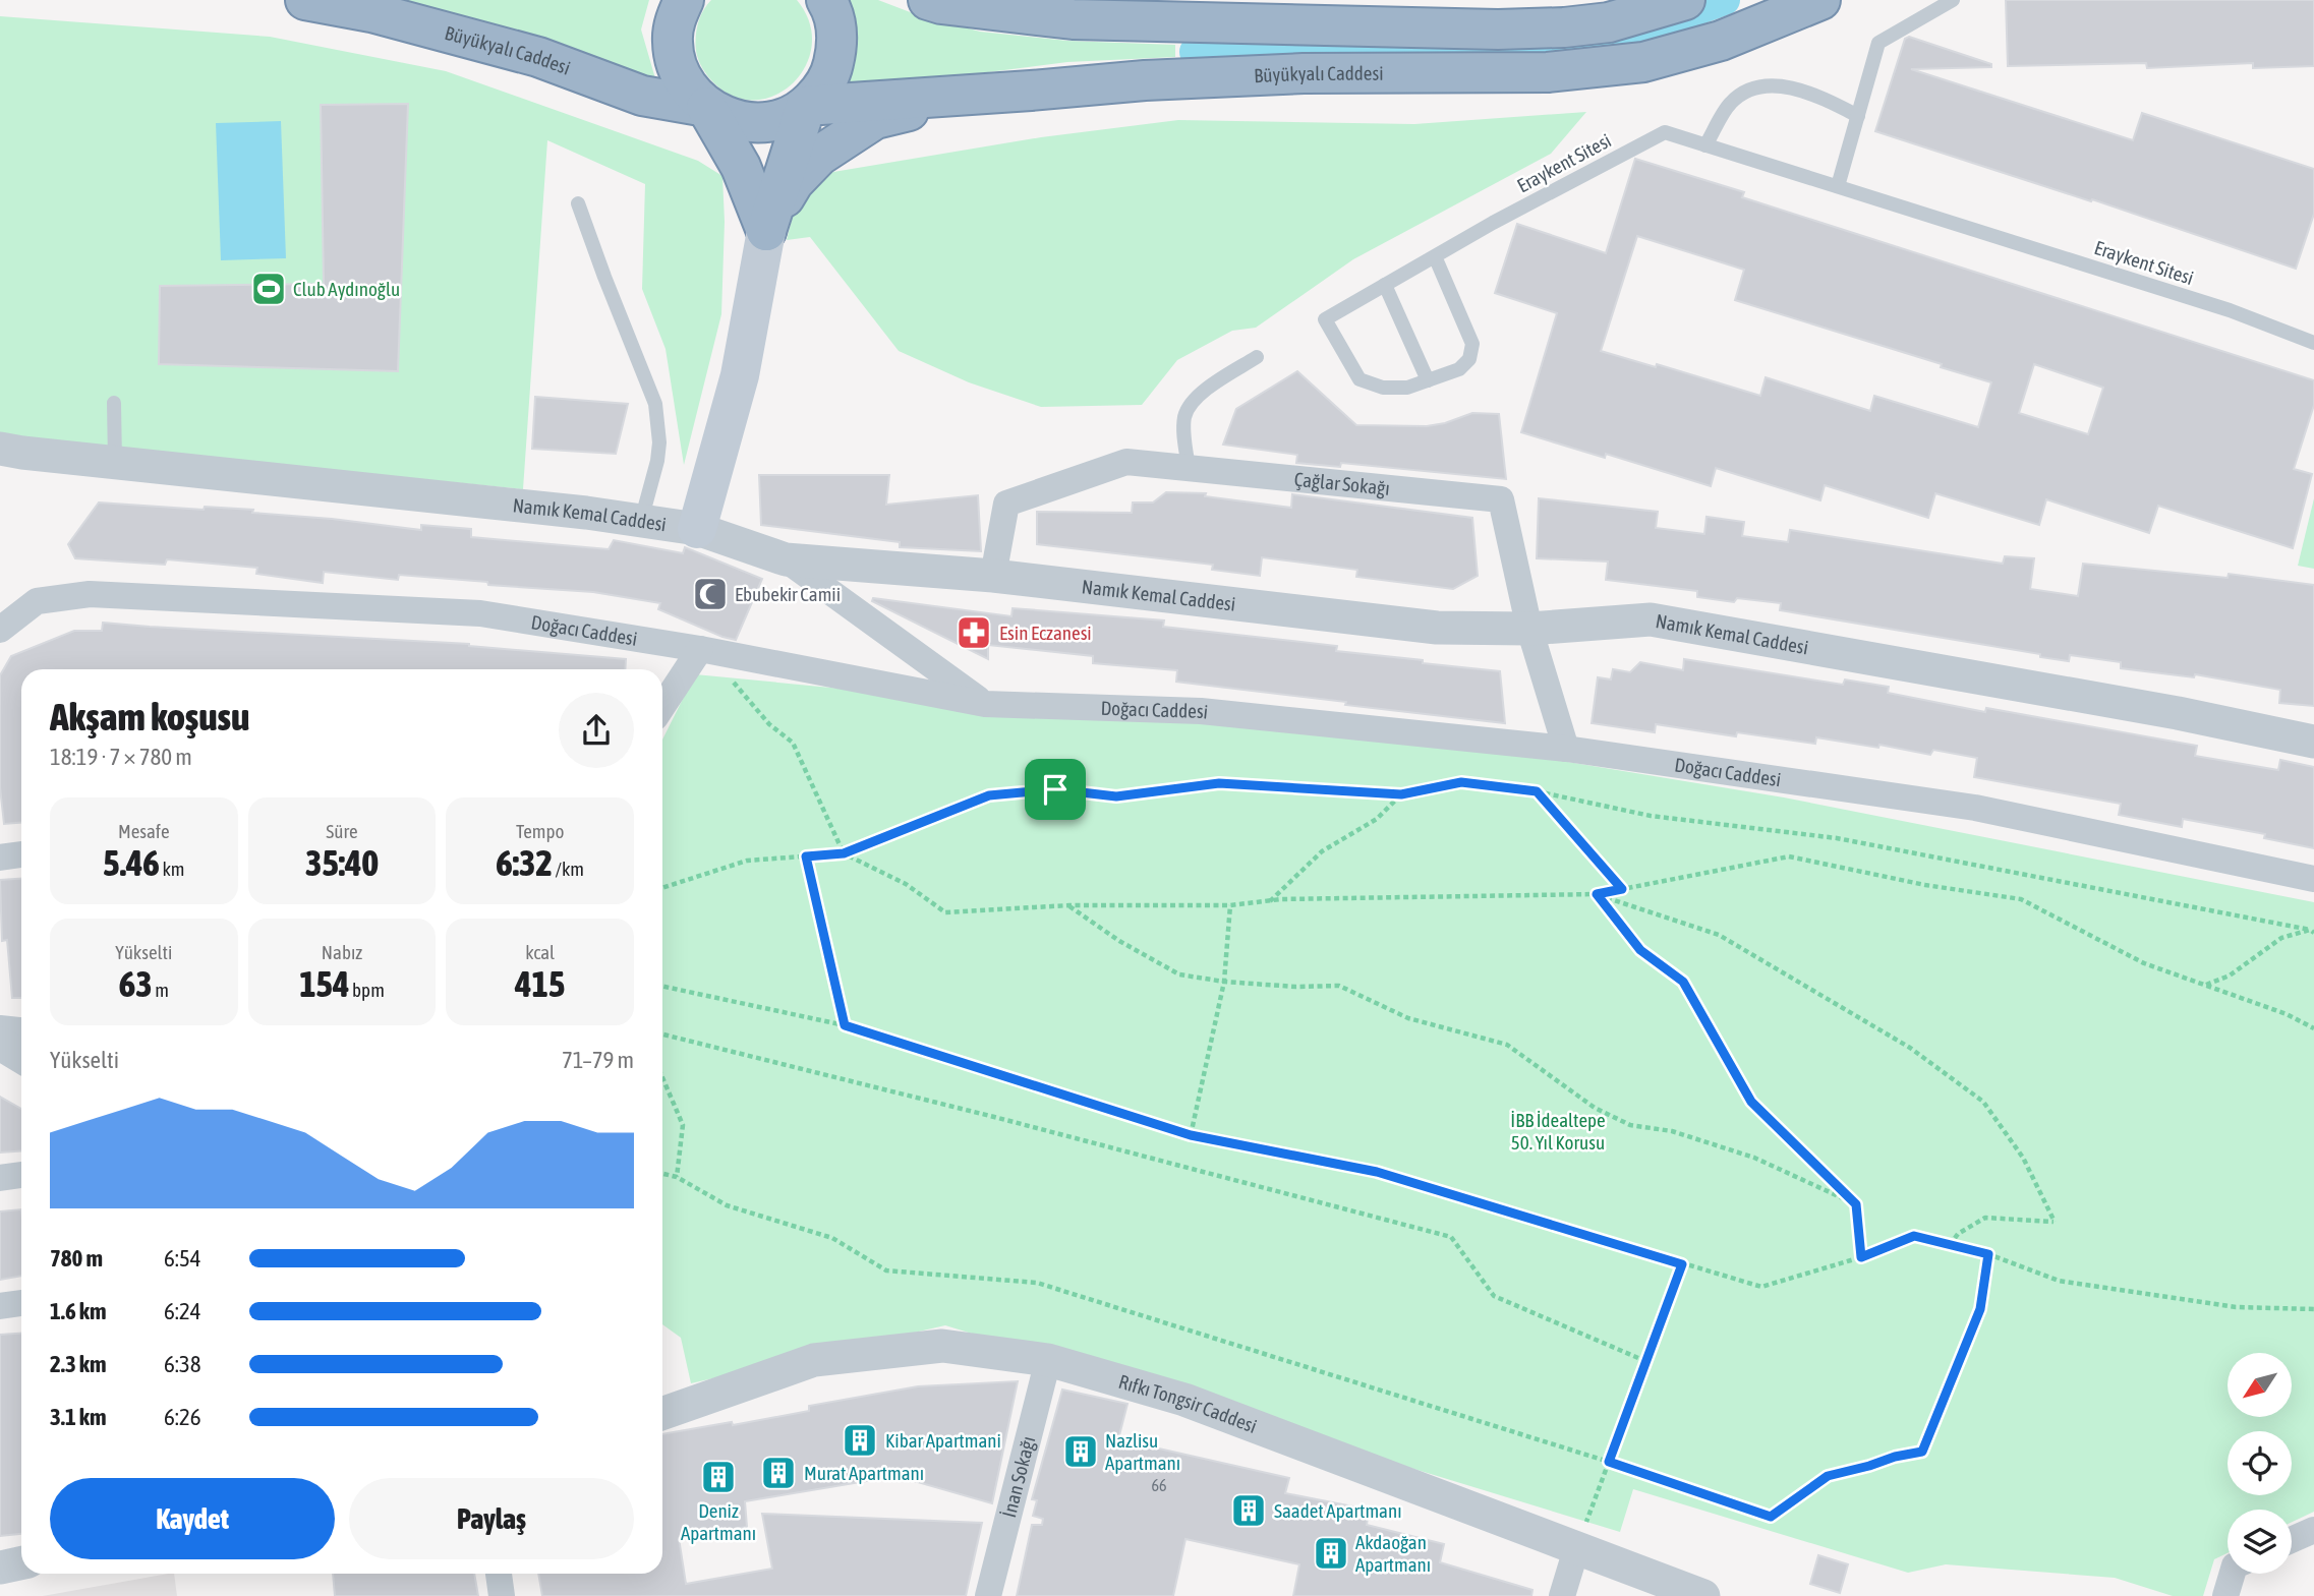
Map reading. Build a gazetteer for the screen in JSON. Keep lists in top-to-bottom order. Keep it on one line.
{"streets":{"highway":["Büyükyalı Caddesi"],"street":["Çağlar Sokağı","Namık Kemal Caddesi","Doğacı Caddesi","Rıfkı Tongsir Caddesi","İnan Sokağı"],"lane":["Eraykent Sitesi"]},"crossings":[["Çağlar Sokağı","Namık Kemal Caddesi"],["Çağlar Sokağı","Doğacı Caddesi"],["Rıfkı Tongsir Caddesi","İnan Sokağı"]],"parks":["İBB İdealtepe 50. Yıl Korusu"],"places":{"sports":["Club Aydınoğlu"],"mosque":["Ebubekir Camii"],"pharmacy":["Esin Eczanesi"],"building":["Kibar Apartmani","Nazlisu Apartmanı","Murat Apartmanı","Deniz Apartmanı","Saadet Apartmanı","Akdaoğan Apartmanı"]},"house_numbers":["66"],"north":"bottom left","page":{"heading":["Akşam koşusu","18:19 · 7 × 780 m"],"stats":[["Mesafe","5.46 km"],["Süre","35:40"],["Tempo","6:32 /km"],["Yükselti","63 m"],["Nabız","154 bpm"],["kcal","415"]],"chart":["Yükselti","71–79 m"],"list":[{"name":"780 m","note":"6:54"},{"name":"1.6 km","note":"6:24"},{"name":"2.3 km","note":"6:38"},{"name":"3.1 km","note":"6:26"}],"buttons":["Kaydet","Paylaş"]}}
